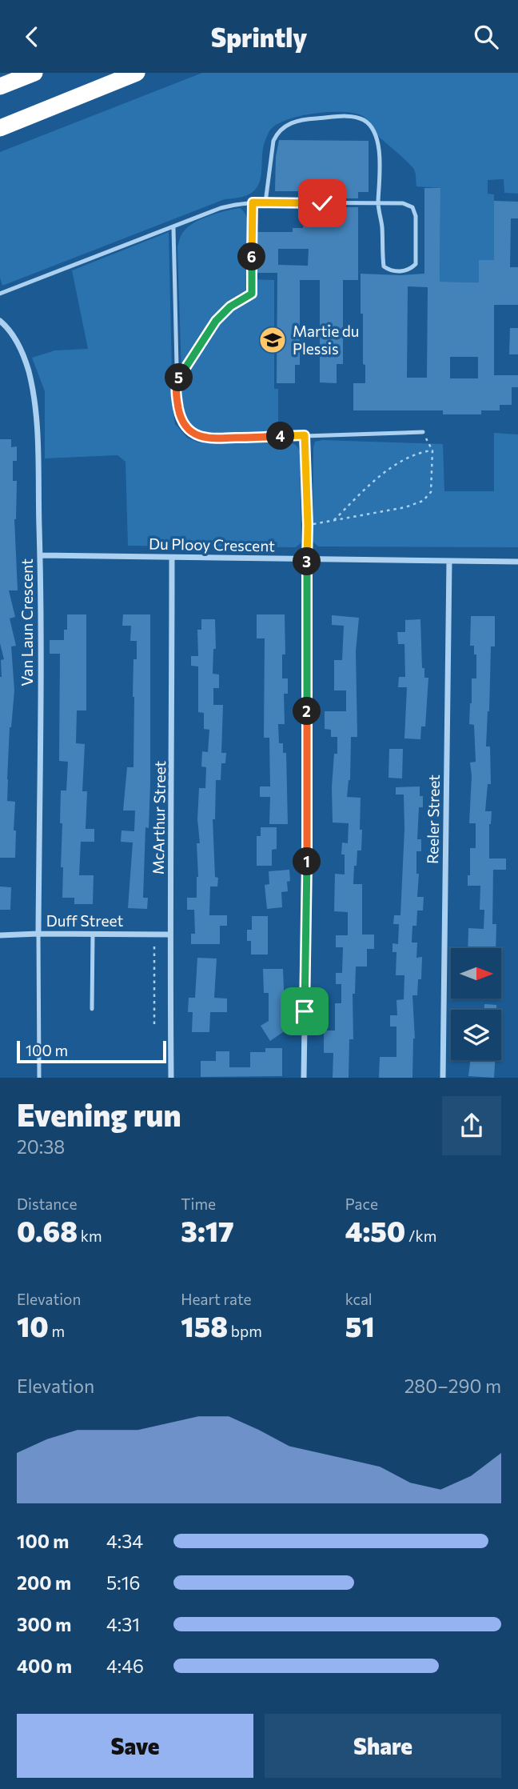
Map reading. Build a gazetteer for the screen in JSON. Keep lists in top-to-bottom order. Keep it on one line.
{"streets":{"street":["Du Plooy Crescent","Van Laun Crescent","McArthur Street","Reeler Street","Duff Street"]},"crossings":[["Du Plooy Crescent","Van Laun Crescent"],["Du Plooy Crescent","McArthur Street"],["Du Plooy Crescent","Reeler Street"],["Van Laun Crescent","Duff Street"],["McArthur Street","Duff Street"]],"places":{"school or university":["Martie du Plessis"]},"scale_bar":"100 m","north":"right","page":{"header":"Sprintly","pins":["6","5","4","3","2","1"],"scale":"100 m","heading":["Evening run","20:38"],"stats":[["Distance","0.68 km"],["Time","3:17"],["Pace","4:50 /km"],["Elevation","10 m"],["Heart rate","158 bpm"],["kcal","51"]],"chart":["Elevation","280–290 m"],"list":[{"name":"100 m","note":"4:34"},{"name":"200 m","note":"5:16"},{"name":"300 m","note":"4:31"},{"name":"400 m","note":"4:46"}],"buttons":["Save","Share"]}}
